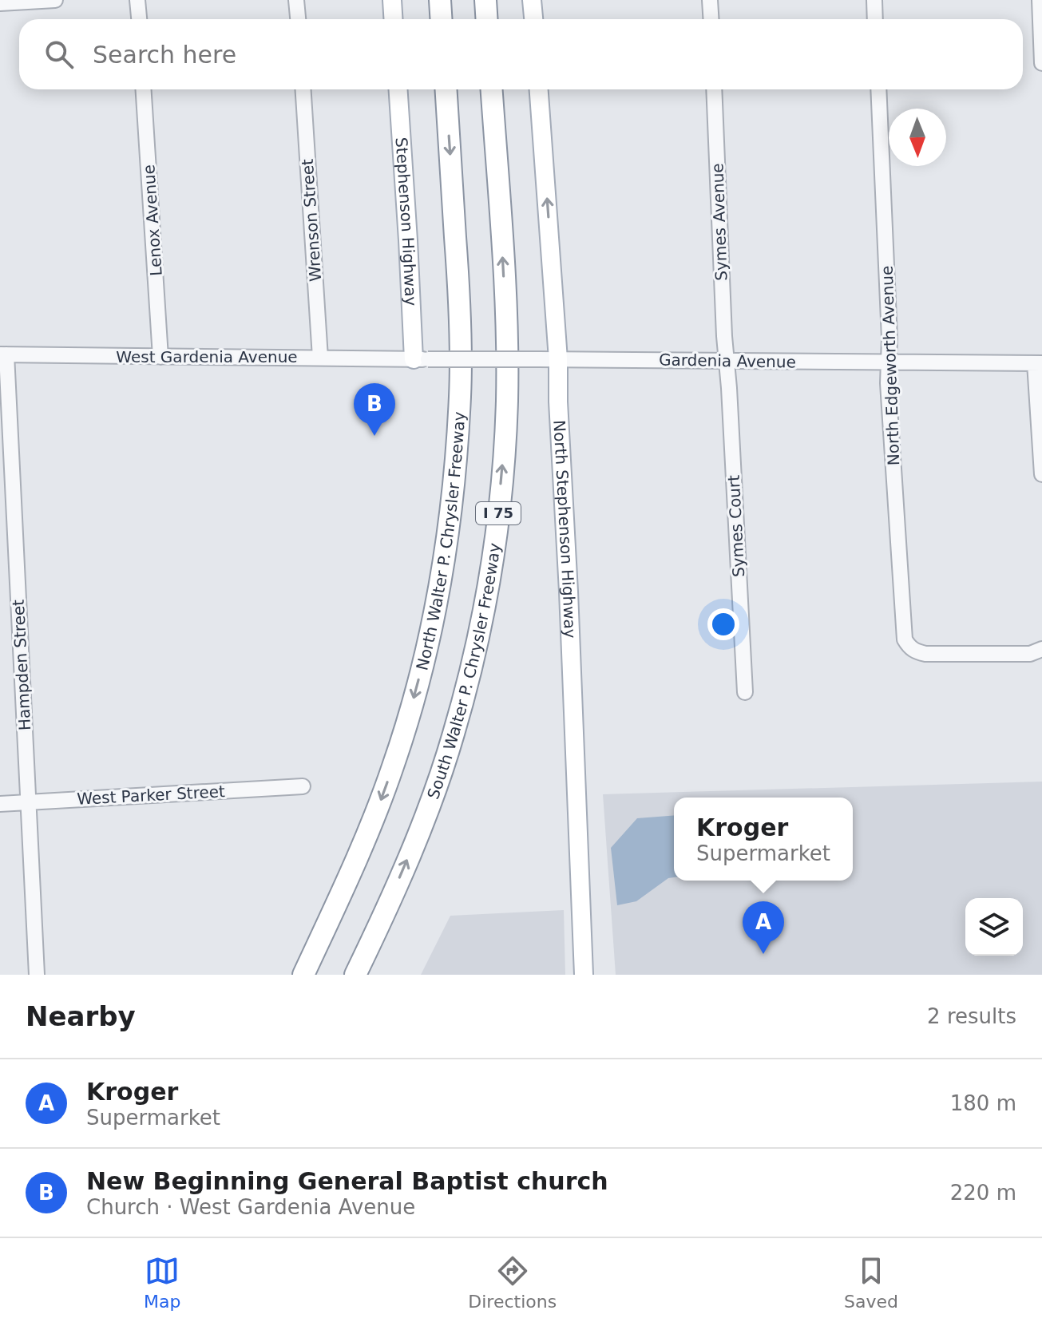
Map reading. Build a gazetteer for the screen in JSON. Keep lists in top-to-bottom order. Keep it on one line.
{"streets":{"highway":["I 75","North Walter P. Chrysler Freeway","South Walter P. Chrysler Freeway"],"main road":["Stephenson Highway","North Stephenson Highway"],"street":["Lenox Avenue","Wrenson Street","Symes Avenue","West Gardenia Avenue","Gardenia Avenue","North Edgeworth Avenue","Symes Court","Hampden Street","West Parker Street"]},"crossings":[["Lenox Avenue","West Gardenia Avenue"],["Wrenson Street","West Gardenia Avenue"],["Stephenson Highway","West Gardenia Avenue"],["Stephenson Highway","Gardenia Avenue"],["Symes Avenue","Gardenia Avenue"],["Symes Avenue","Symes Court"],["West Gardenia Avenue","Gardenia Avenue"],["West Gardenia Avenue","Hampden Street"],["Gardenia Avenue","North Edgeworth Avenue"],["Gardenia Avenue","Symes Court"],["Gardenia Avenue","North Stephenson Highway"],["Hampden Street","West Parker Street"]],"one_way":["North Walter P. Chrysler Freeway","South Walter P. Chrysler Freeway"],"north":"bottom","page":{"search":"Search here","pins":["B","A"],"popup":["Kroger","Supermarket"],"heading":["Nearby","2 results"],"list":[{"mark":"A","name":"Kroger","note":"Supermarket","value":"180 m"},{"mark":"B","name":"New Beginning General Baptist church","note":"Church · West Gardenia Avenue","value":"220 m"}],"nav":["Map","Directions","Saved"]}}
